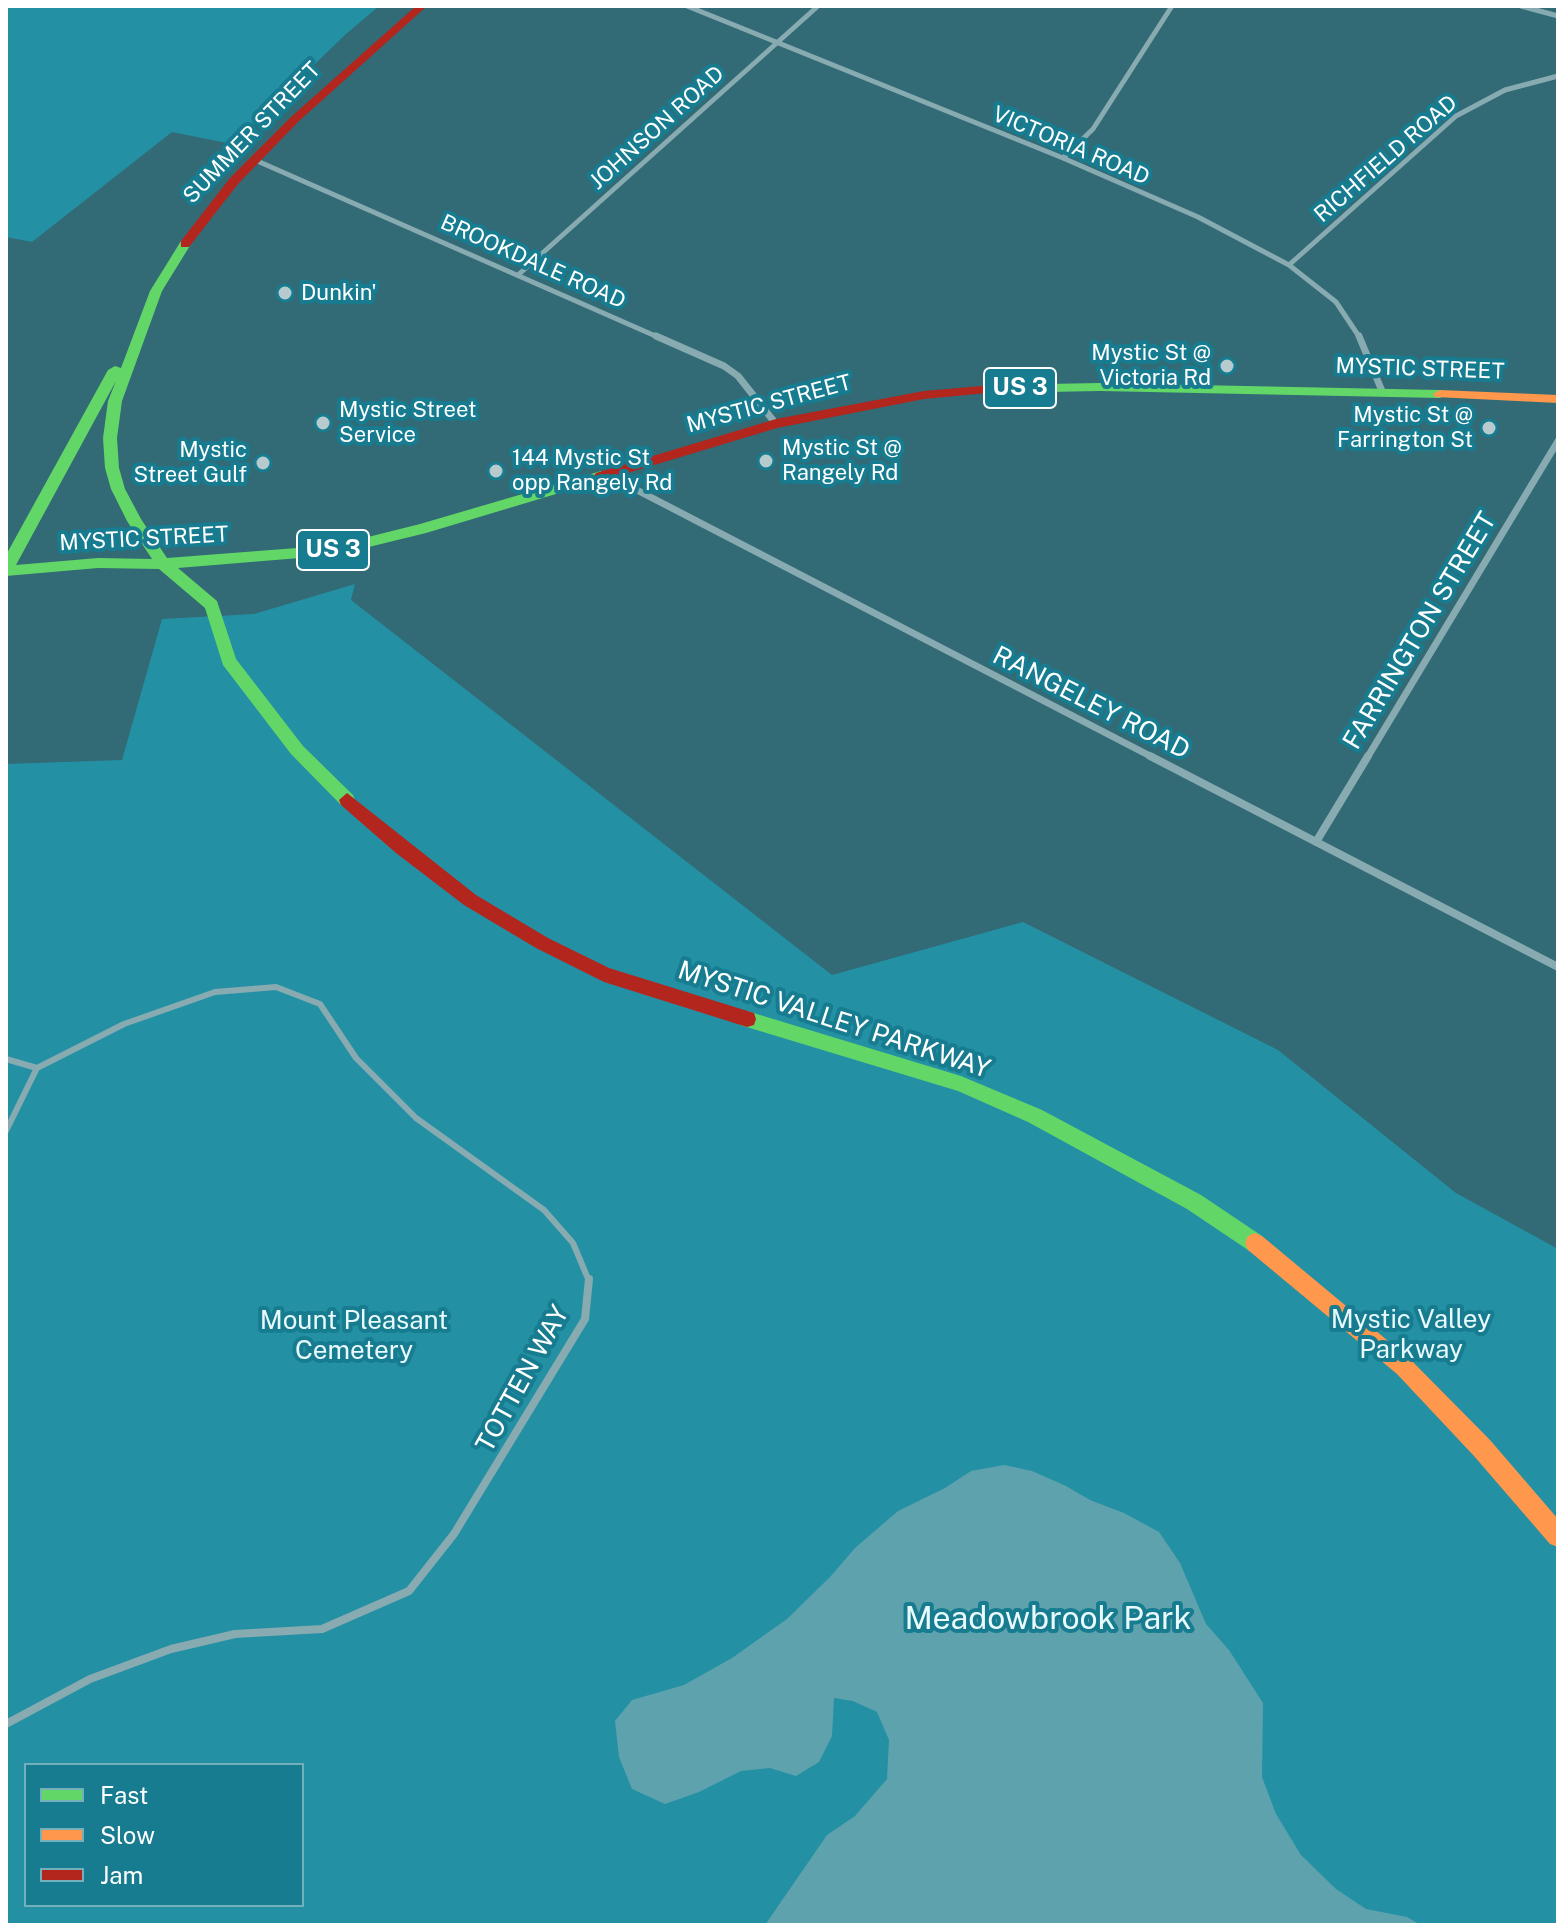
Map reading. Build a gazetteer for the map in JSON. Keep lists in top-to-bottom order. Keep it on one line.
{"streets":{"main road":["SUMMER STREET","MYSTIC STREET","US 3","MYSTIC VALLEY PARKWAY"],"street":["JOHNSON ROAD","VICTORIA ROAD","RICHFIELD ROAD","BROOKDALE ROAD","FARRINGTON STREET","RANGELEY ROAD"],"lane":["TOTTEN WAY"]},"crossings":[["JOHNSON ROAD","VICTORIA ROAD"],["JOHNSON ROAD","BROOKDALE ROAD"],["SUMMER STREET","BROOKDALE ROAD"],["SUMMER STREET","MYSTIC STREET"],["SUMMER STREET","MYSTIC VALLEY PARKWAY"],["VICTORIA ROAD","RICHFIELD ROAD"],["VICTORIA ROAD","MYSTIC STREET"],["BROOKDALE ROAD","MYSTIC STREET"],["MYSTIC STREET","RANGELEY ROAD"],["MYSTIC STREET","MYSTIC VALLEY PARKWAY"],["FARRINGTON STREET","RANGELEY ROAD"]],"parks":["Mystic Valley Parkway","Mount Pleasant Cemetery","Meadowbrook Park"],"places":["Dunkin'","Mystic St @ Victoria Rd","Mystic Street Service","Mystic St @ Farrington St","Mystic St @ Rangely Rd","Mystic Street Gulf","144 Mystic St opp Rangely Rd"],"legend":["Fast","Slow","Jam"]}
